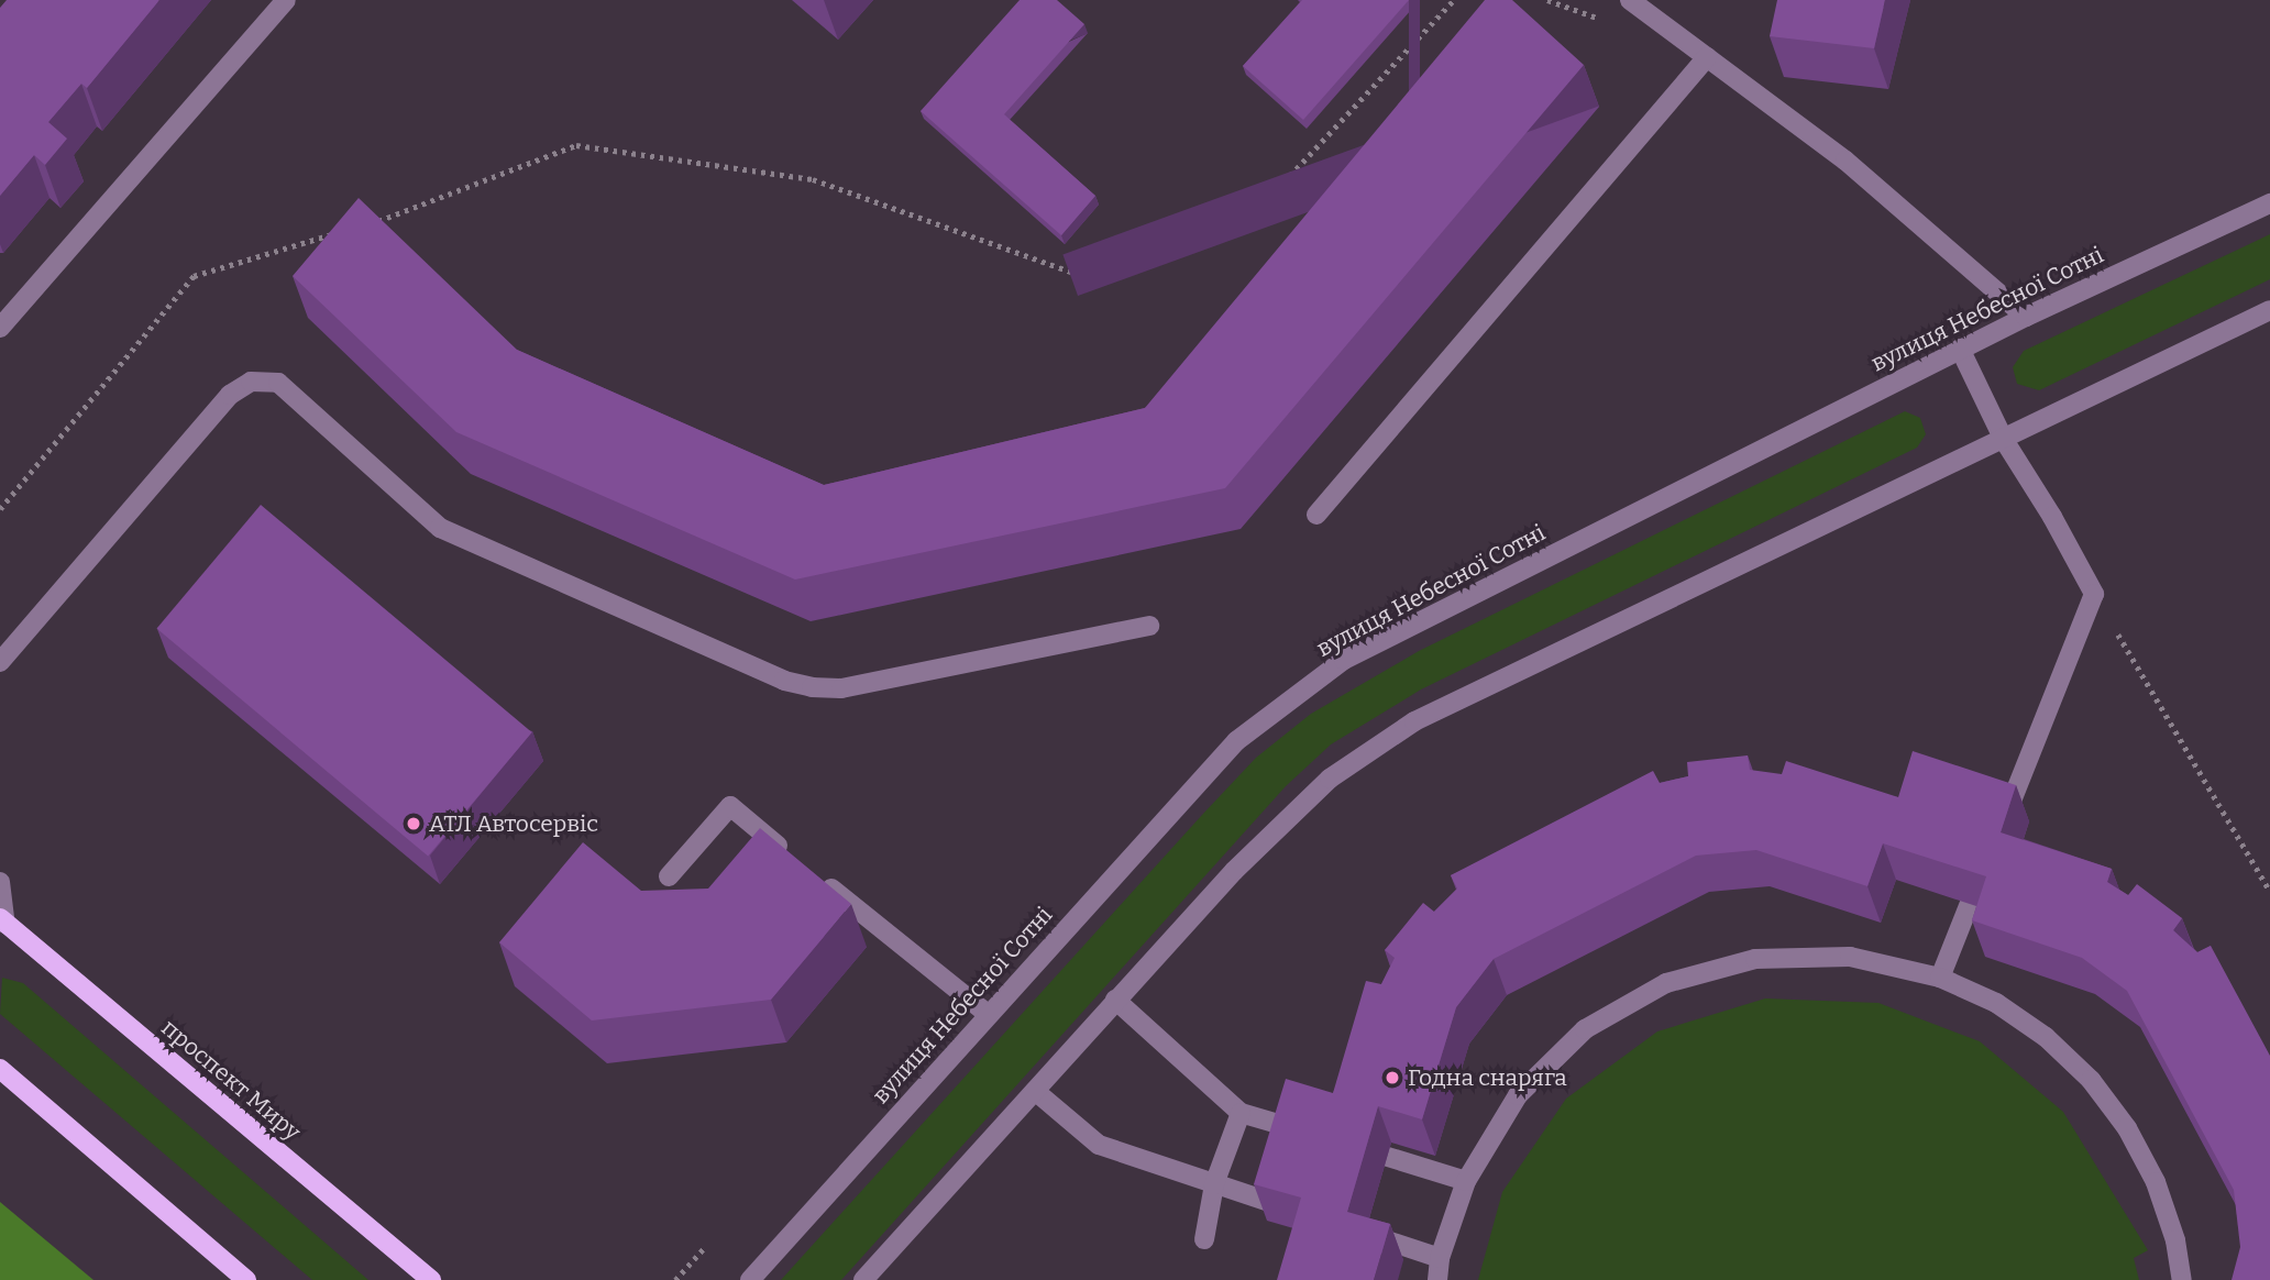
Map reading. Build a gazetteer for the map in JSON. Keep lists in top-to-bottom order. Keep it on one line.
{"streets":{"main road":["проспект Миру"],"street":["вулиця Небесної Сотні"]},"places":["АТЛ Автосервіс","Годна снаряга"]}
